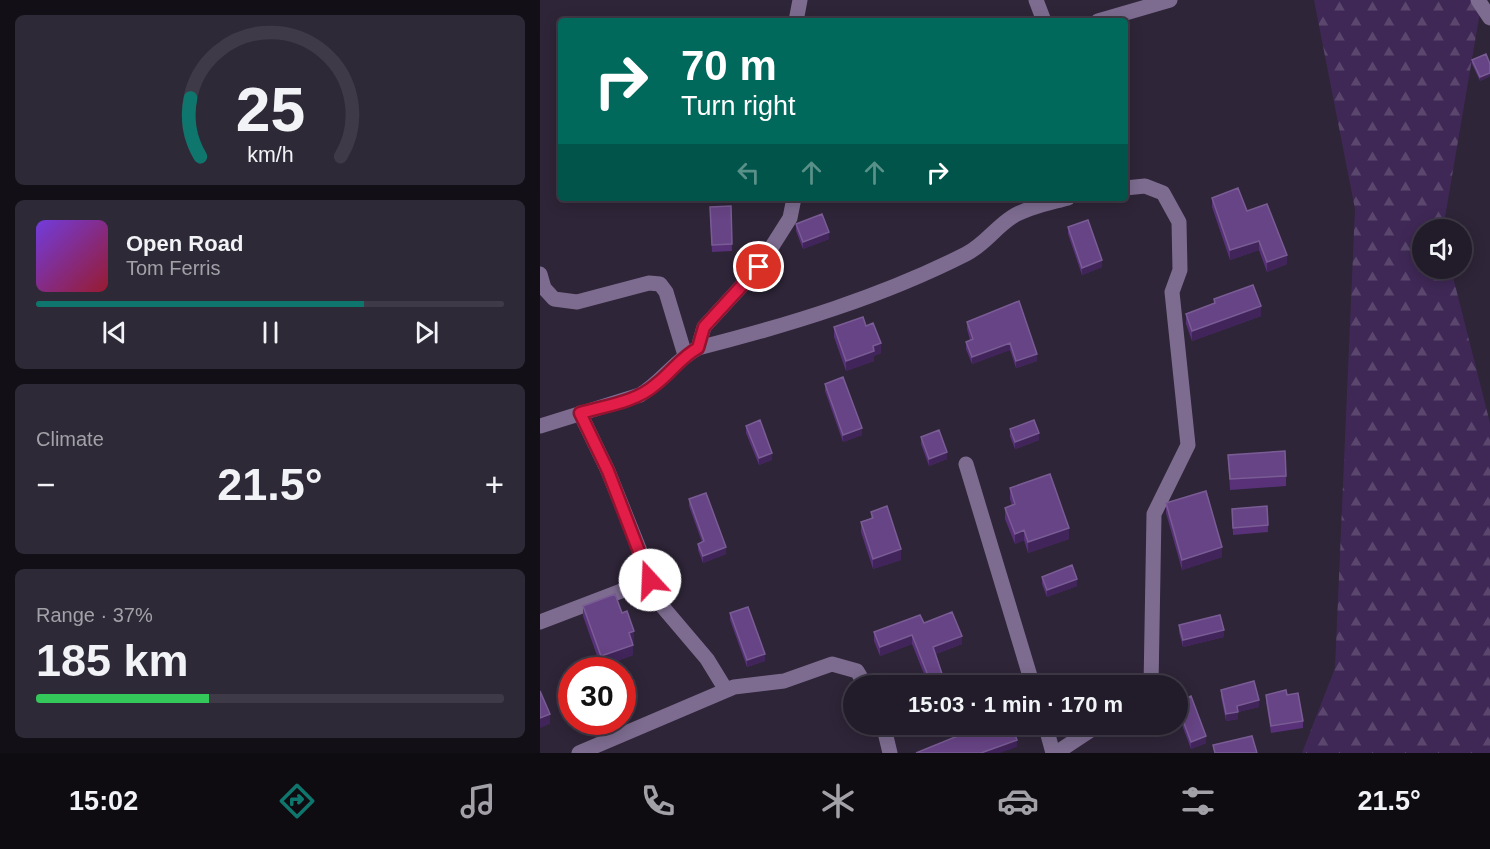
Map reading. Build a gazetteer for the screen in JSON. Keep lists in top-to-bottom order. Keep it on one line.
{"page":{"turn":["70 m","Turn right"],"song":["Open Road","Tom Ferris"],"tile":["Climate",["Range · 37%","185 km"]],"heat":["−","21.5°","+"],"limit":"30","trip":"15:03 · 1 min · 170 m","tabs":["15:02","21.5°"],"gauge":["25","km/h"]}}
